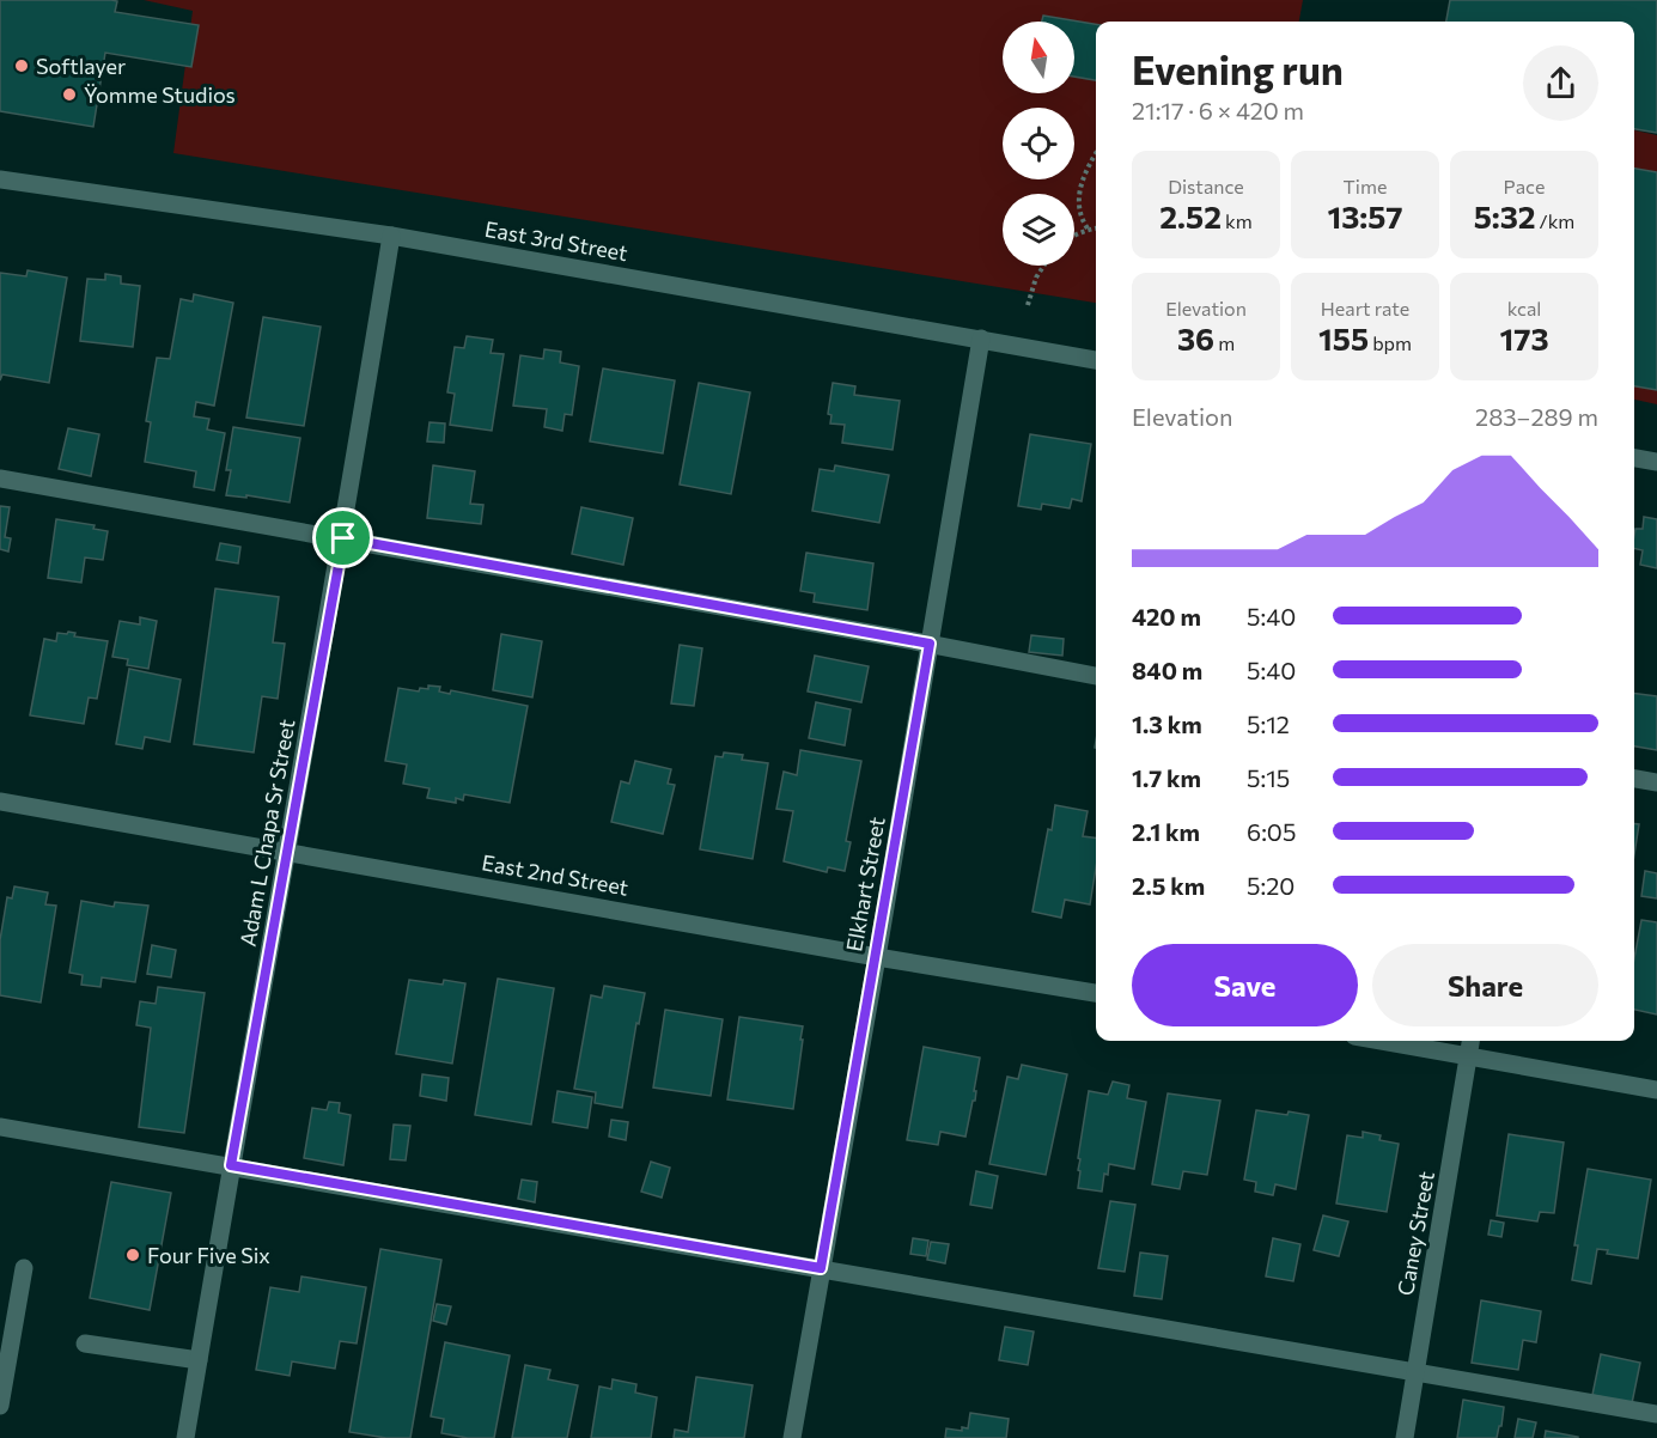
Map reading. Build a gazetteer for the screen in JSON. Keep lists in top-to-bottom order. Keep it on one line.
{"streets":{"street":["East 3rd Street","Adam L Chapa Sr Street","East 2nd Street","Elkhart Street","Caney Street"]},"crossings":[["East 3rd Street","Adam L Chapa Sr Street"],["East 3rd Street","Elkhart Street"],["Adam L Chapa Sr Street","East 2nd Street"],["East 2nd Street","Elkhart Street"]],"places":["Softlayer","Ÿomme Studios","Four Five Six"],"north":"top","page":{"heading":["Evening run","21:17 · 6 × 420 m"],"stats":[["Distance","2.52 km"],["Time","13:57"],["Pace","5:32 /km"],["Elevation","36 m"],["Heart rate","155 bpm"],["kcal","173"]],"chart":["Elevation","283–289 m"],"list":[{"name":"420 m","note":"5:40"},{"name":"840 m","note":"5:40"},{"name":"1.3 km","note":"5:12"},{"name":"1.7 km","note":"5:15"},{"name":"2.1 km","note":"6:05"},{"name":"2.5 km","note":"5:20"}],"buttons":["Save","Share"]}}
